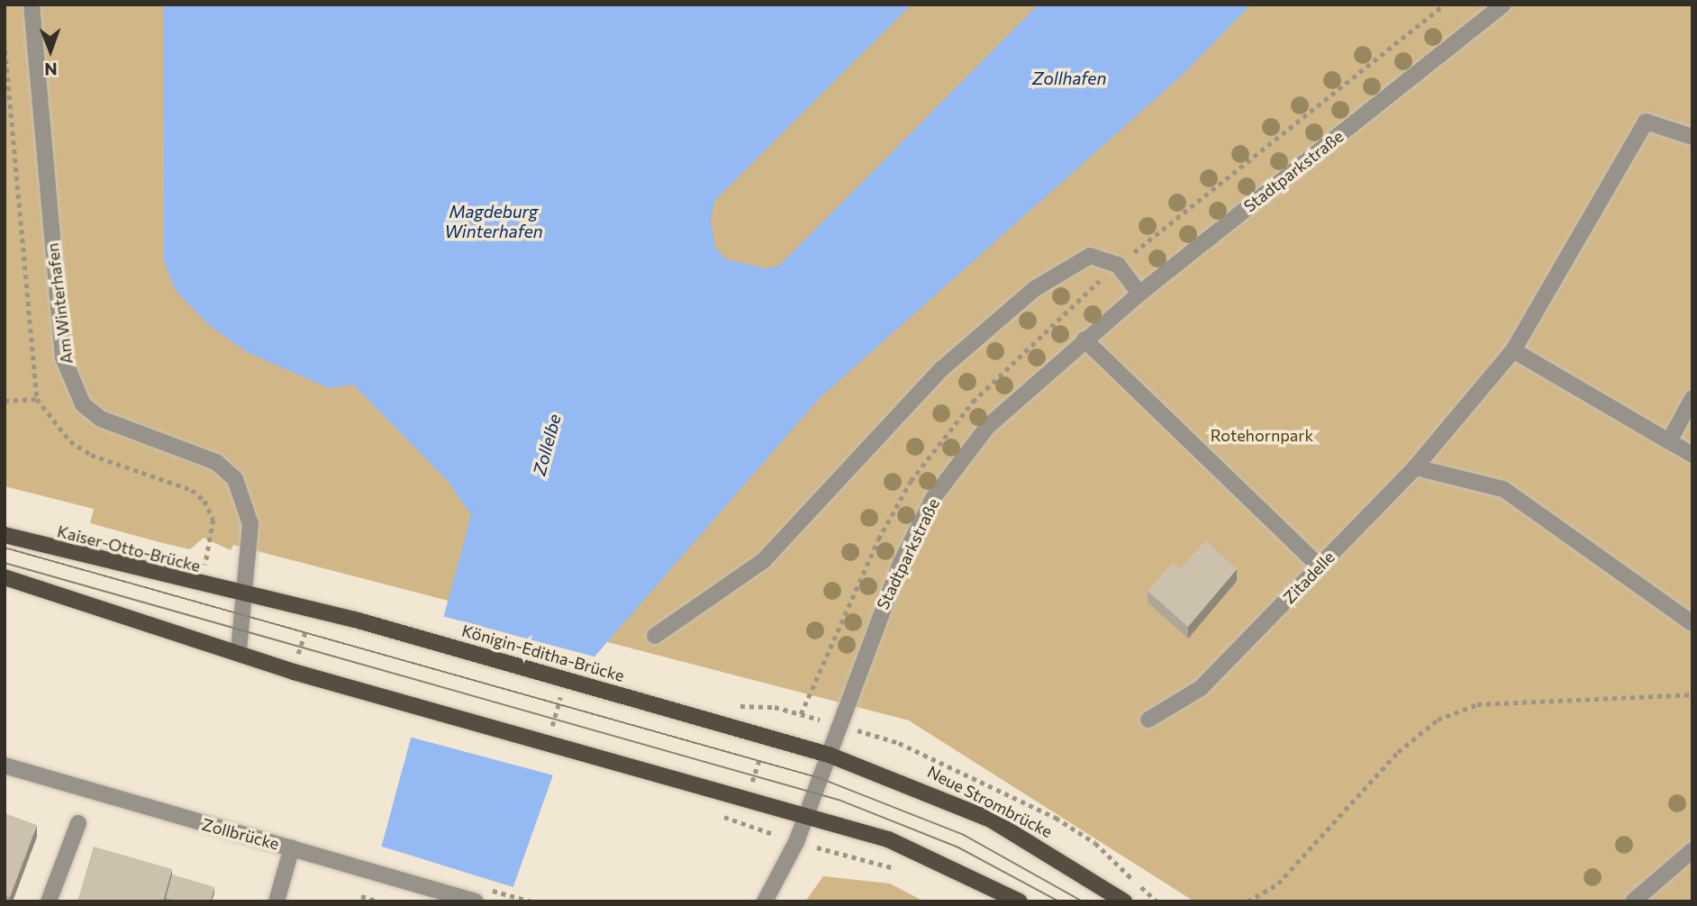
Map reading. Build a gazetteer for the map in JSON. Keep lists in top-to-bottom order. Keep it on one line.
{"streets":{"main road":["Kaiser-Otto-Brücke","Königin-Editha-Brücke","Neue Strombrücke"],"street":["Stadtparkstraße","Am Winterhafen","Zitadelle","Zollbrücke"]},"crossings":[["Stadtparkstraße","Königin-Editha-Brücke"],["Stadtparkstraße","Neue Strombrücke"],["Am Winterhafen","Kaiser-Otto-Brücke"],["Am Winterhafen","Königin-Editha-Brücke"],["Kaiser-Otto-Brücke","Königin-Editha-Brücke"],["Königin-Editha-Brücke","Neue Strombrücke"]],"water":["Zollhafen","Magdeburg Winterhafen","Zollelbe"],"parks":["Rotehornpark"],"north":"bottom"}
